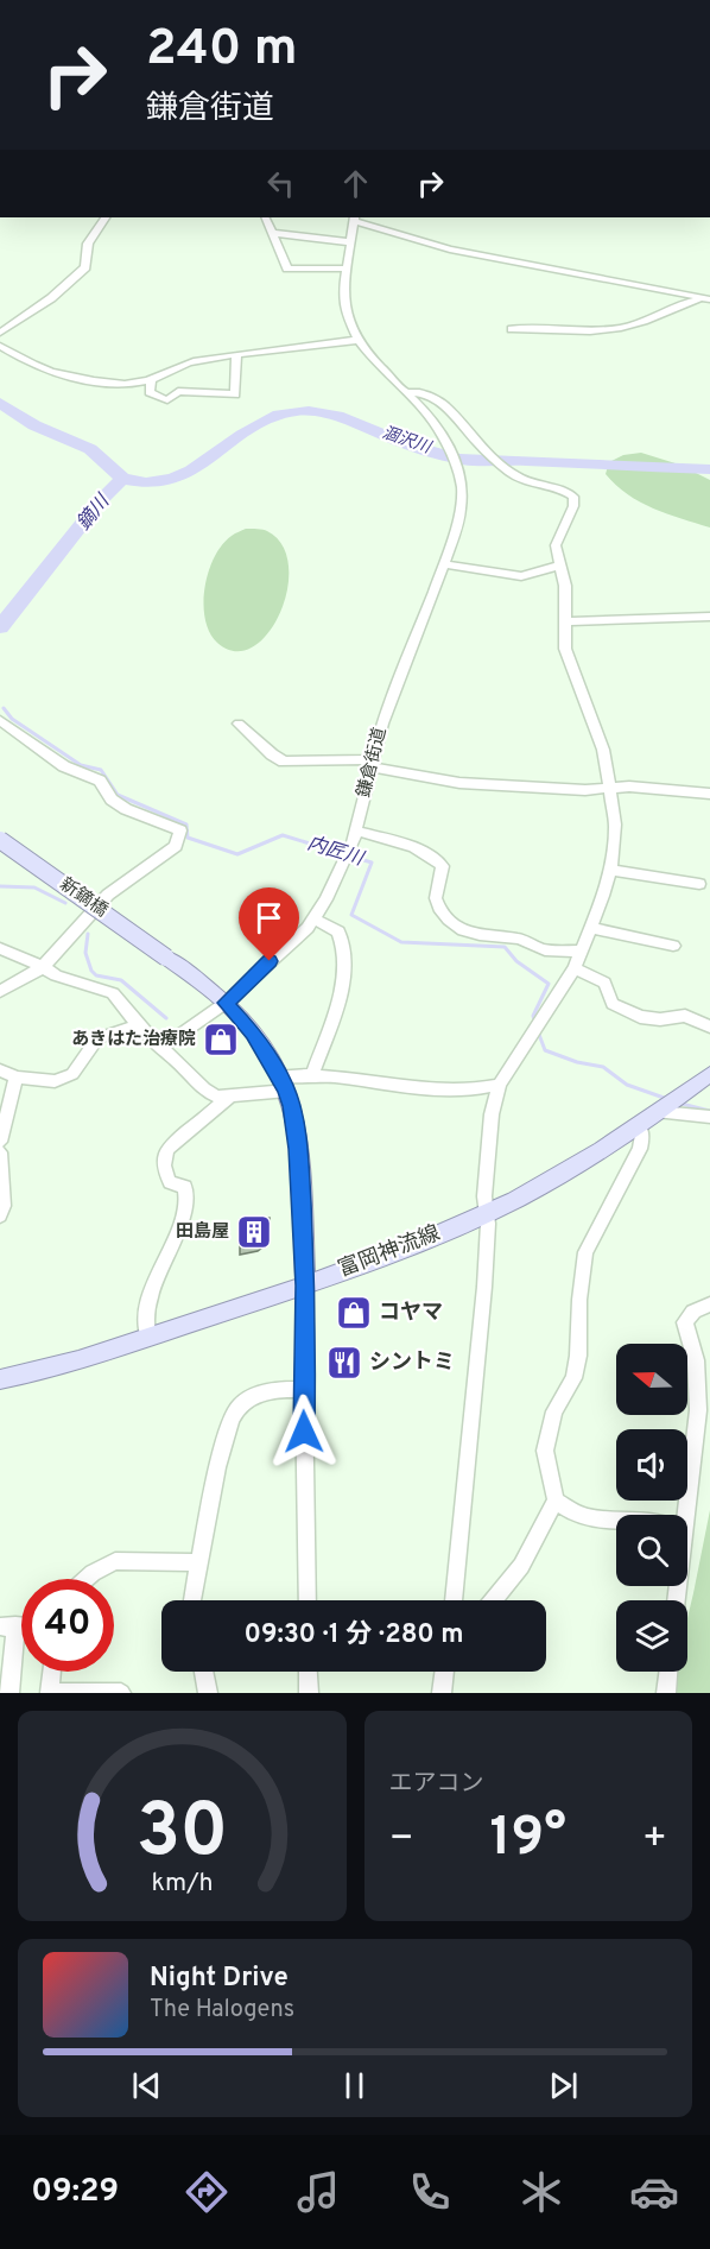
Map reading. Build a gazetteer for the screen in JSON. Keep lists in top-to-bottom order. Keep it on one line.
{"streets":{"main road":["新鏑橋","富岡神流線"],"street":["鎌倉街道"]},"crossings":[["鎌倉街道","新鏑橋"],["新鏑橋","富岡神流線"]],"water":["涸沢川","鏑川","内匠川"],"places":{"shop":["あきはた治療院","コヤマ"],"building":["田島屋"],"restaurant":["シントミ"]},"north":"left","page":{"turn":["240 m","鎌倉街道"],"limit":"40","trip":"09:30 · 1 分 · 280 m","tile":"エアコン","heat":["−","19°","+"],"song":["Night Drive","The Halogens"],"tabs":"09:29","gauge":["30","km/h"]}}
